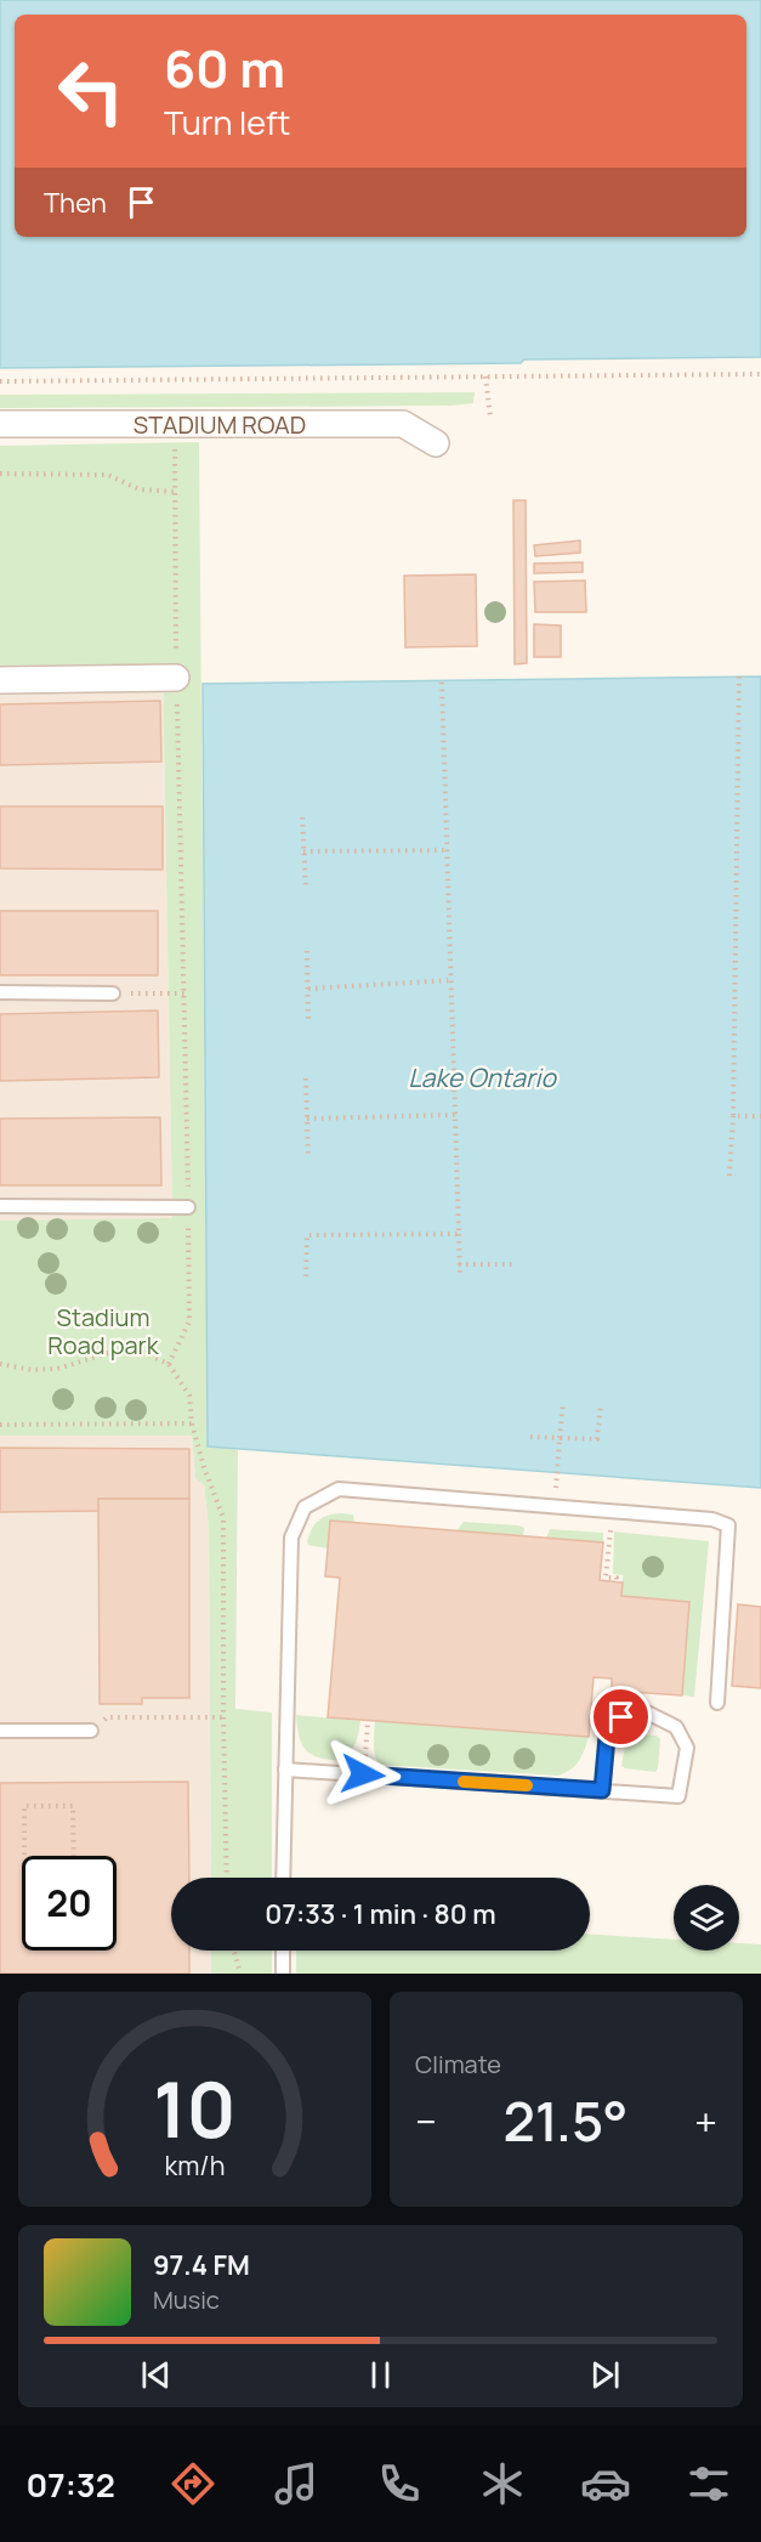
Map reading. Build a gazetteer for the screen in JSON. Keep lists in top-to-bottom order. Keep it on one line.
{"streets":{"street":["STADIUM ROAD"]},"water":["Lake Ontario"],"parks":["Stadium Road park"],"page":{"turn":["60 m","Turn left"],"then":"Then","limit":"20","trip":"07:33 · 1 min · 80 m","tile":"Climate","heat":["−","21.5°","+"],"song":["97.4 FM","Music"],"tabs":"07:32","gauge":["10","km/h"]}}
